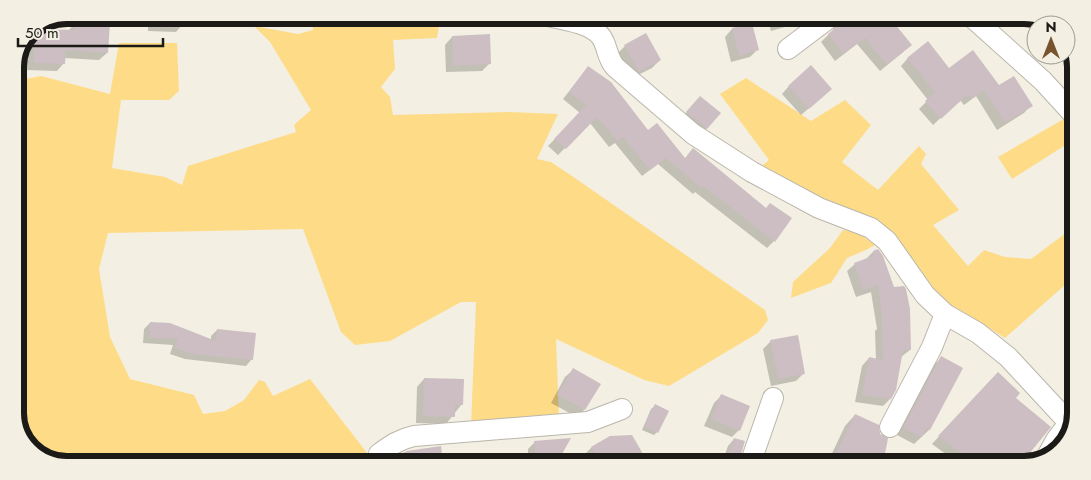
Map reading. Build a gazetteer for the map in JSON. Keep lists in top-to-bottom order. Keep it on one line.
{"scale_bar":"50 m","north":"top"}
